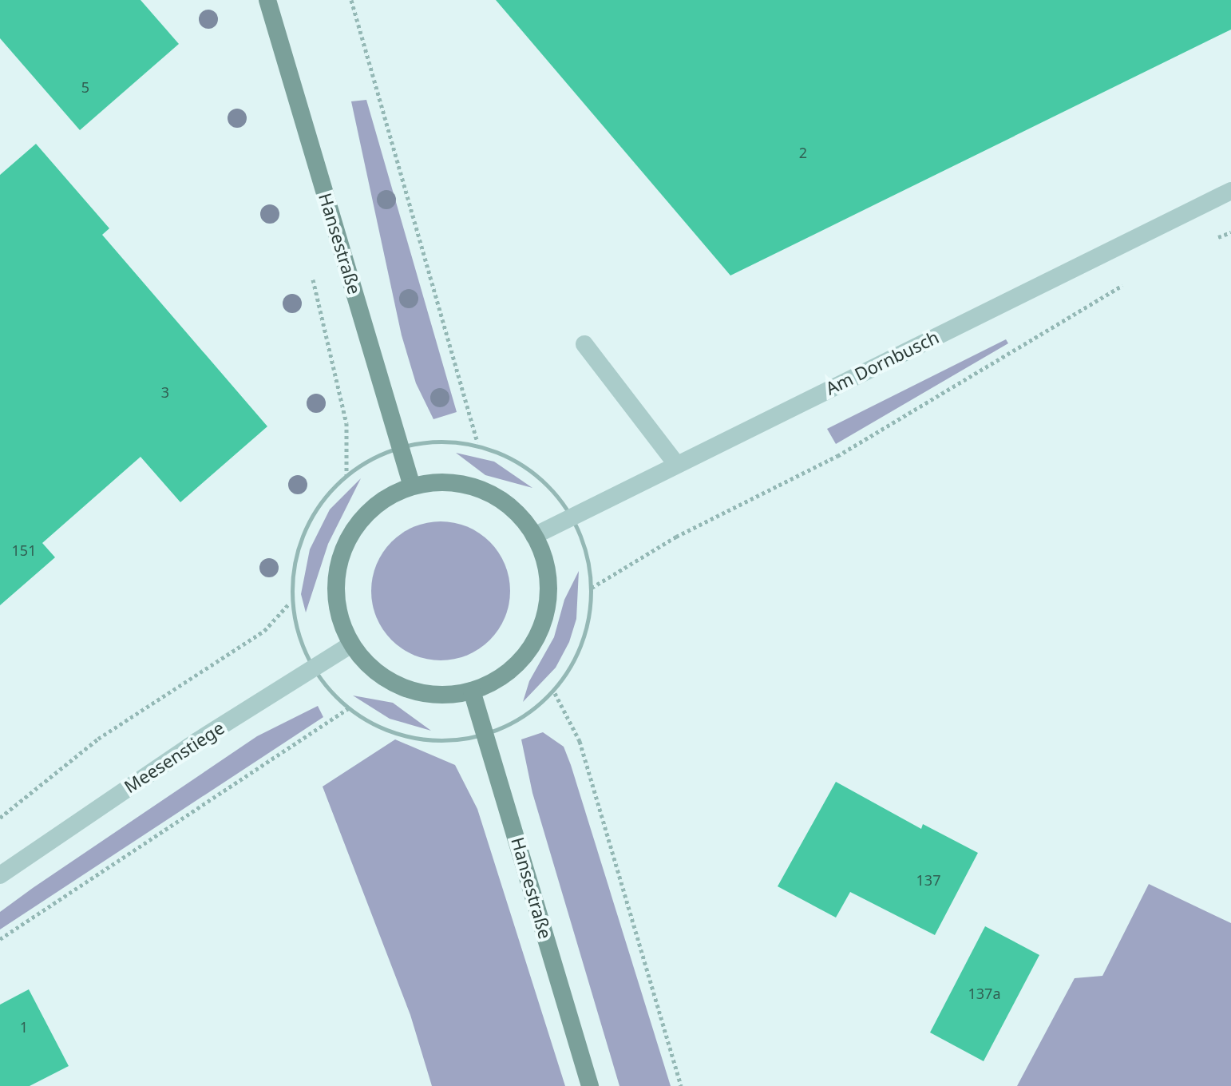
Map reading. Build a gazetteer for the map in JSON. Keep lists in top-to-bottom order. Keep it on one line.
{"streets":{"main road":["Hansestraße"],"street":["Am Dornbusch","Meesenstiege"]},"crossings":[["Hansestraße","Am Dornbusch"],["Hansestraße","Meesenstiege"],["Am Dornbusch","Meesenstiege"]],"house_numbers":["5","2","3","151","137","137a","1"]}
